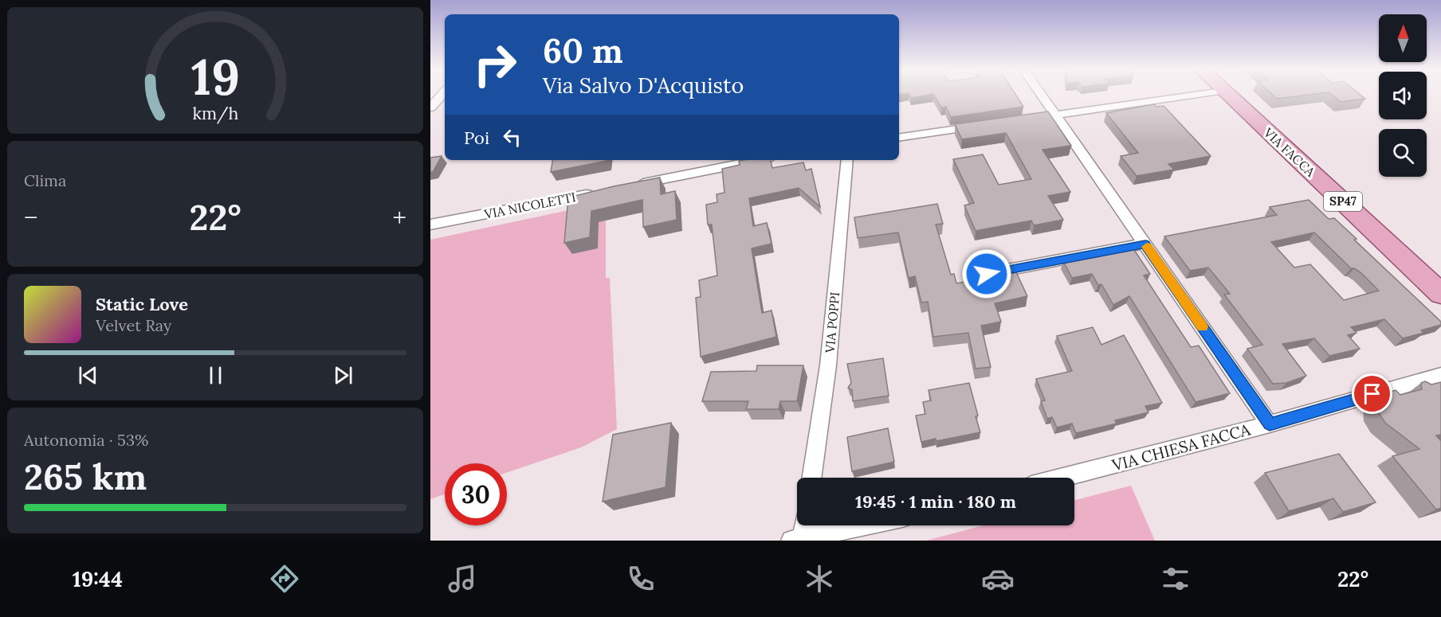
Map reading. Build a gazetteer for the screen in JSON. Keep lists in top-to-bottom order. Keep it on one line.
{"streets":{"main road":["VIA FACCA","SP47"],"street":["VIA NICOLETTI","VIA POPPI","VIA CHIESA FACCA"]},"north":"top","page":{"turn":["60 m","Via Salvo D'Acquisto"],"then":"Poi","tile":["Clima",["Autonomia · 53%","265 km"]],"heat":["−","22°","+"],"song":["Static Love","Velvet Ray"],"limit":"30","trip":"19:45 · 1 min · 180 m","tabs":["19:44","22°"],"gauge":["19","km/h"]}}
